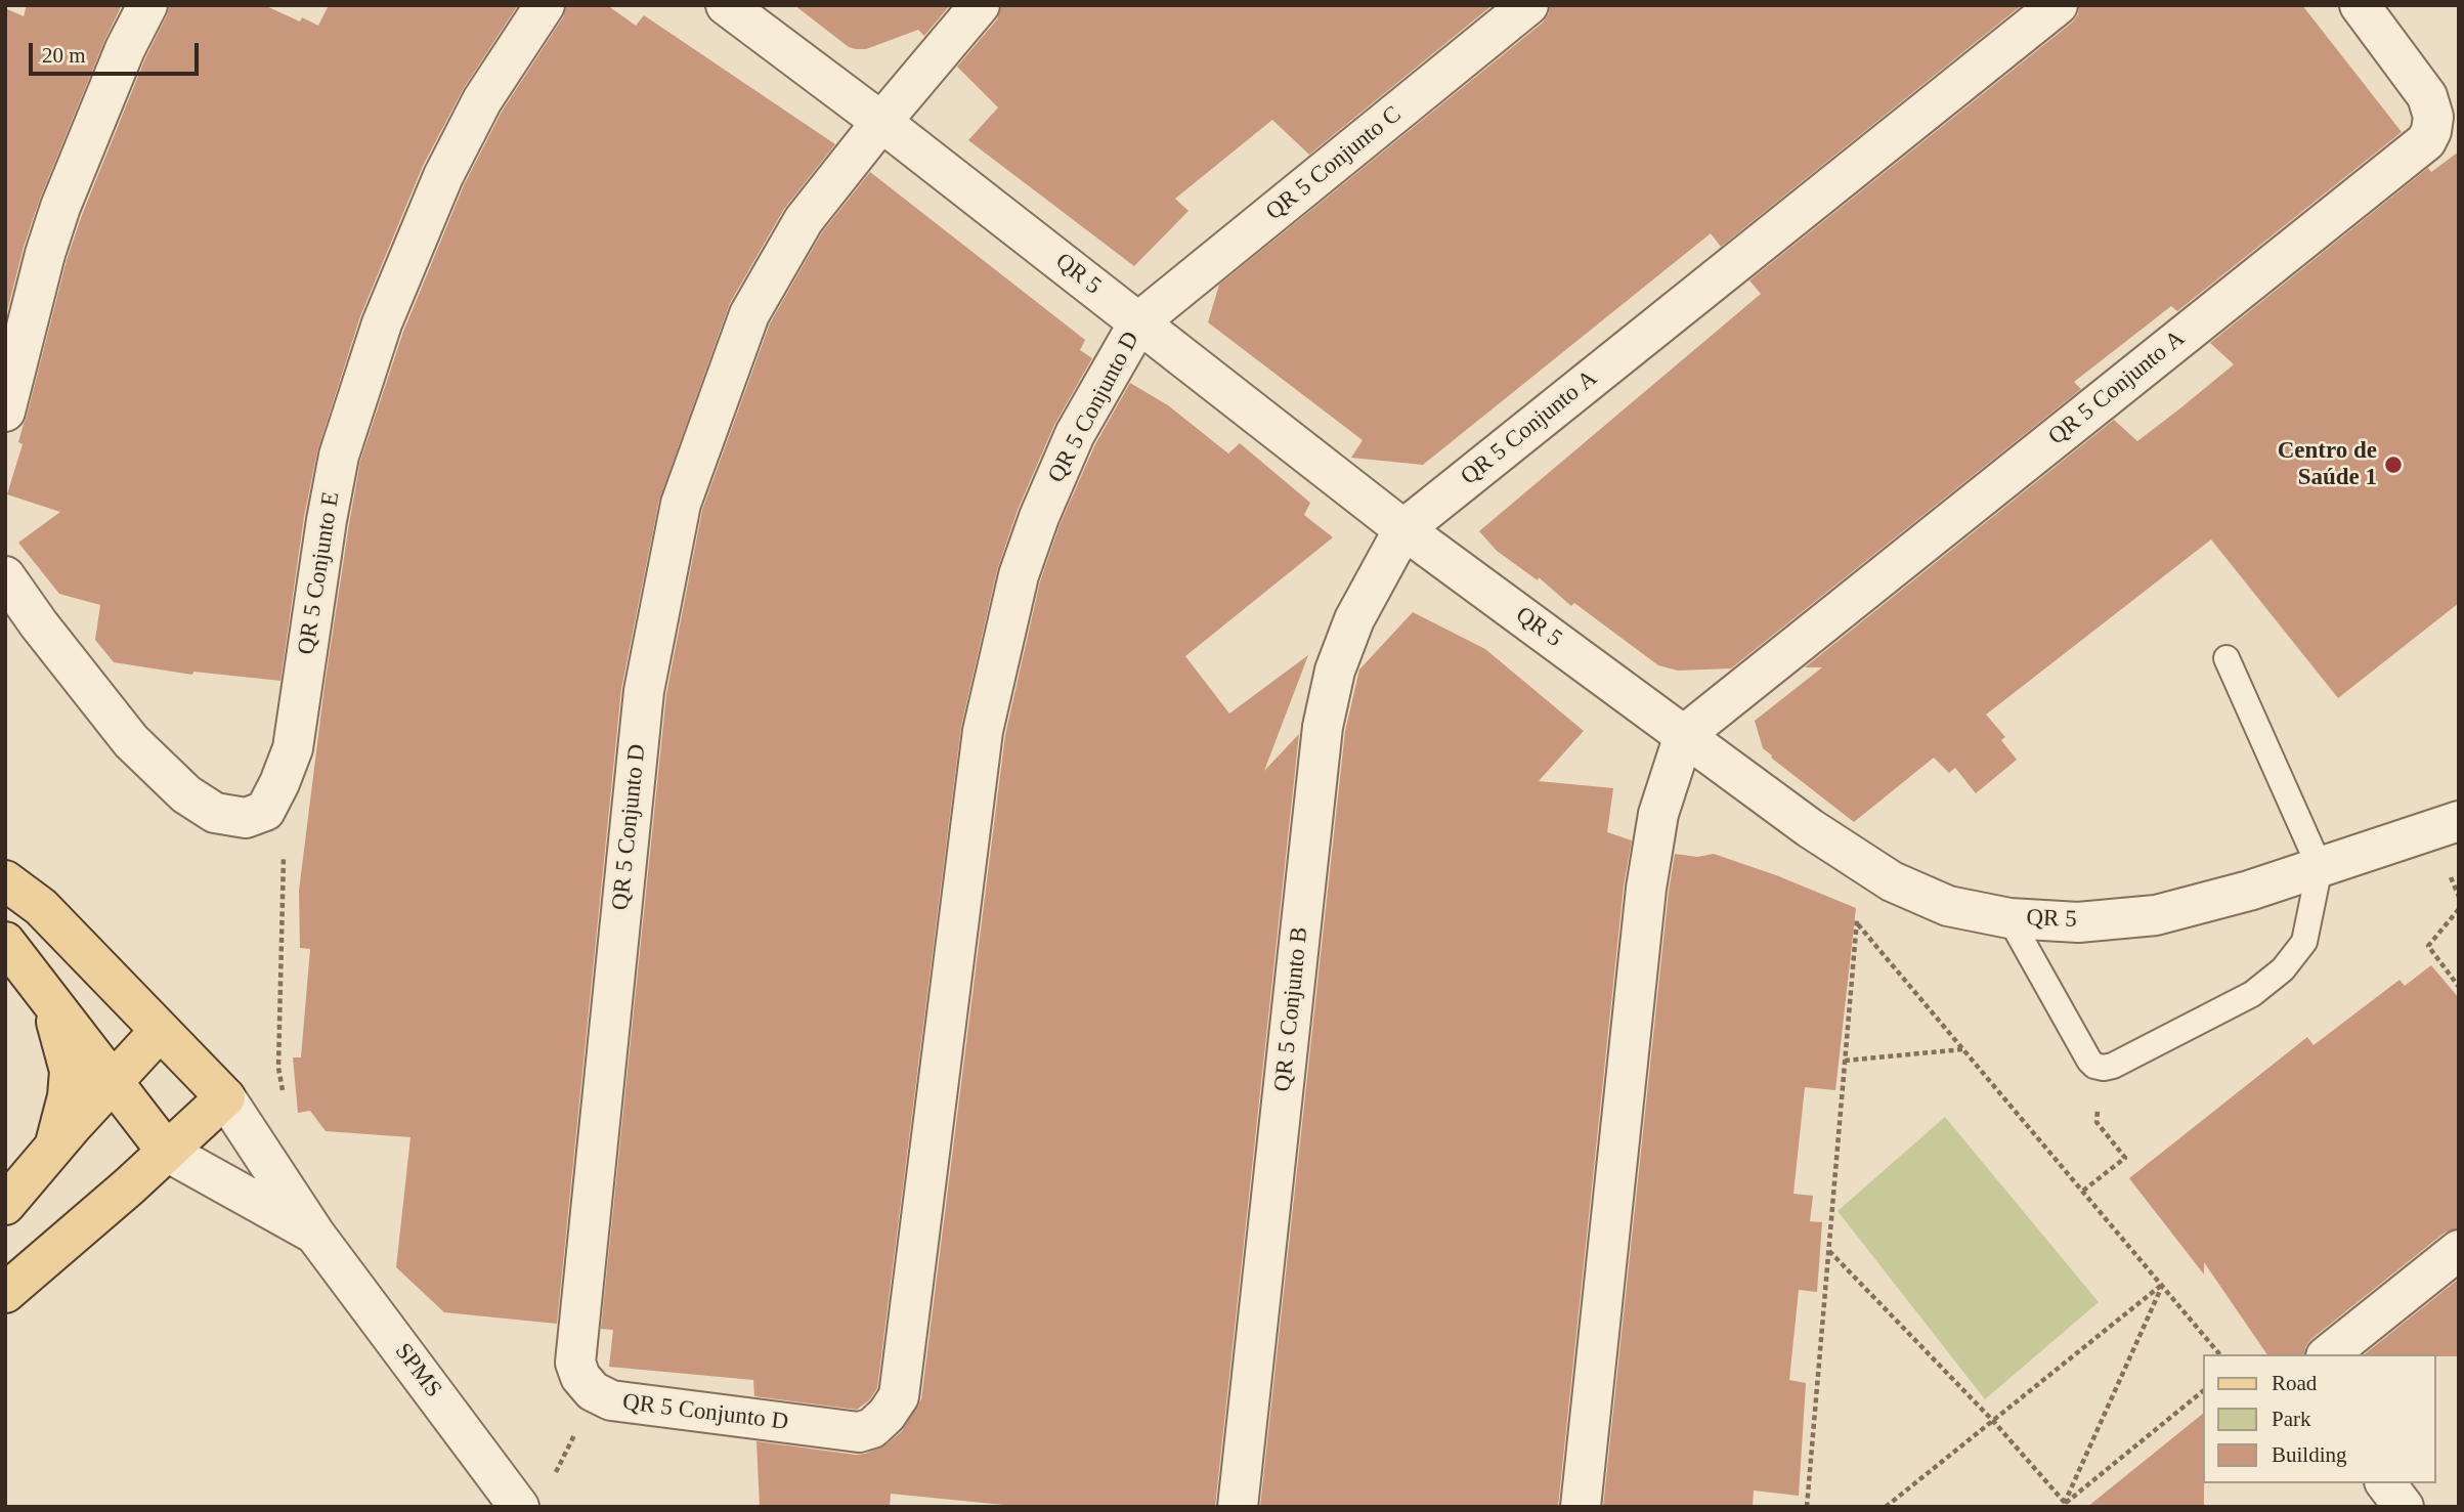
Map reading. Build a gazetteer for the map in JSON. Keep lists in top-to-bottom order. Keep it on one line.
{"streets":{"street":["QR 5 Conjunto C","QR 5","QR 5 Conjunto A","QR 5 Conjunto D","QR 5 Conjunto E","QR 5 Conjunto B","SPMS"]},"crossings":[["QR 5 Conjunto C","QR 5"],["QR 5 Conjunto C","QR 5 Conjunto D"],["QR 5","QR 5 Conjunto A"],["QR 5","QR 5 Conjunto D"],["QR 5","QR 5 Conjunto B"],["QR 5 Conjunto A","QR 5 Conjunto B"]],"places":["Centro de Saúde 1"],"legend":["Road","Park","Building"],"scale_bar":"20 m"}
